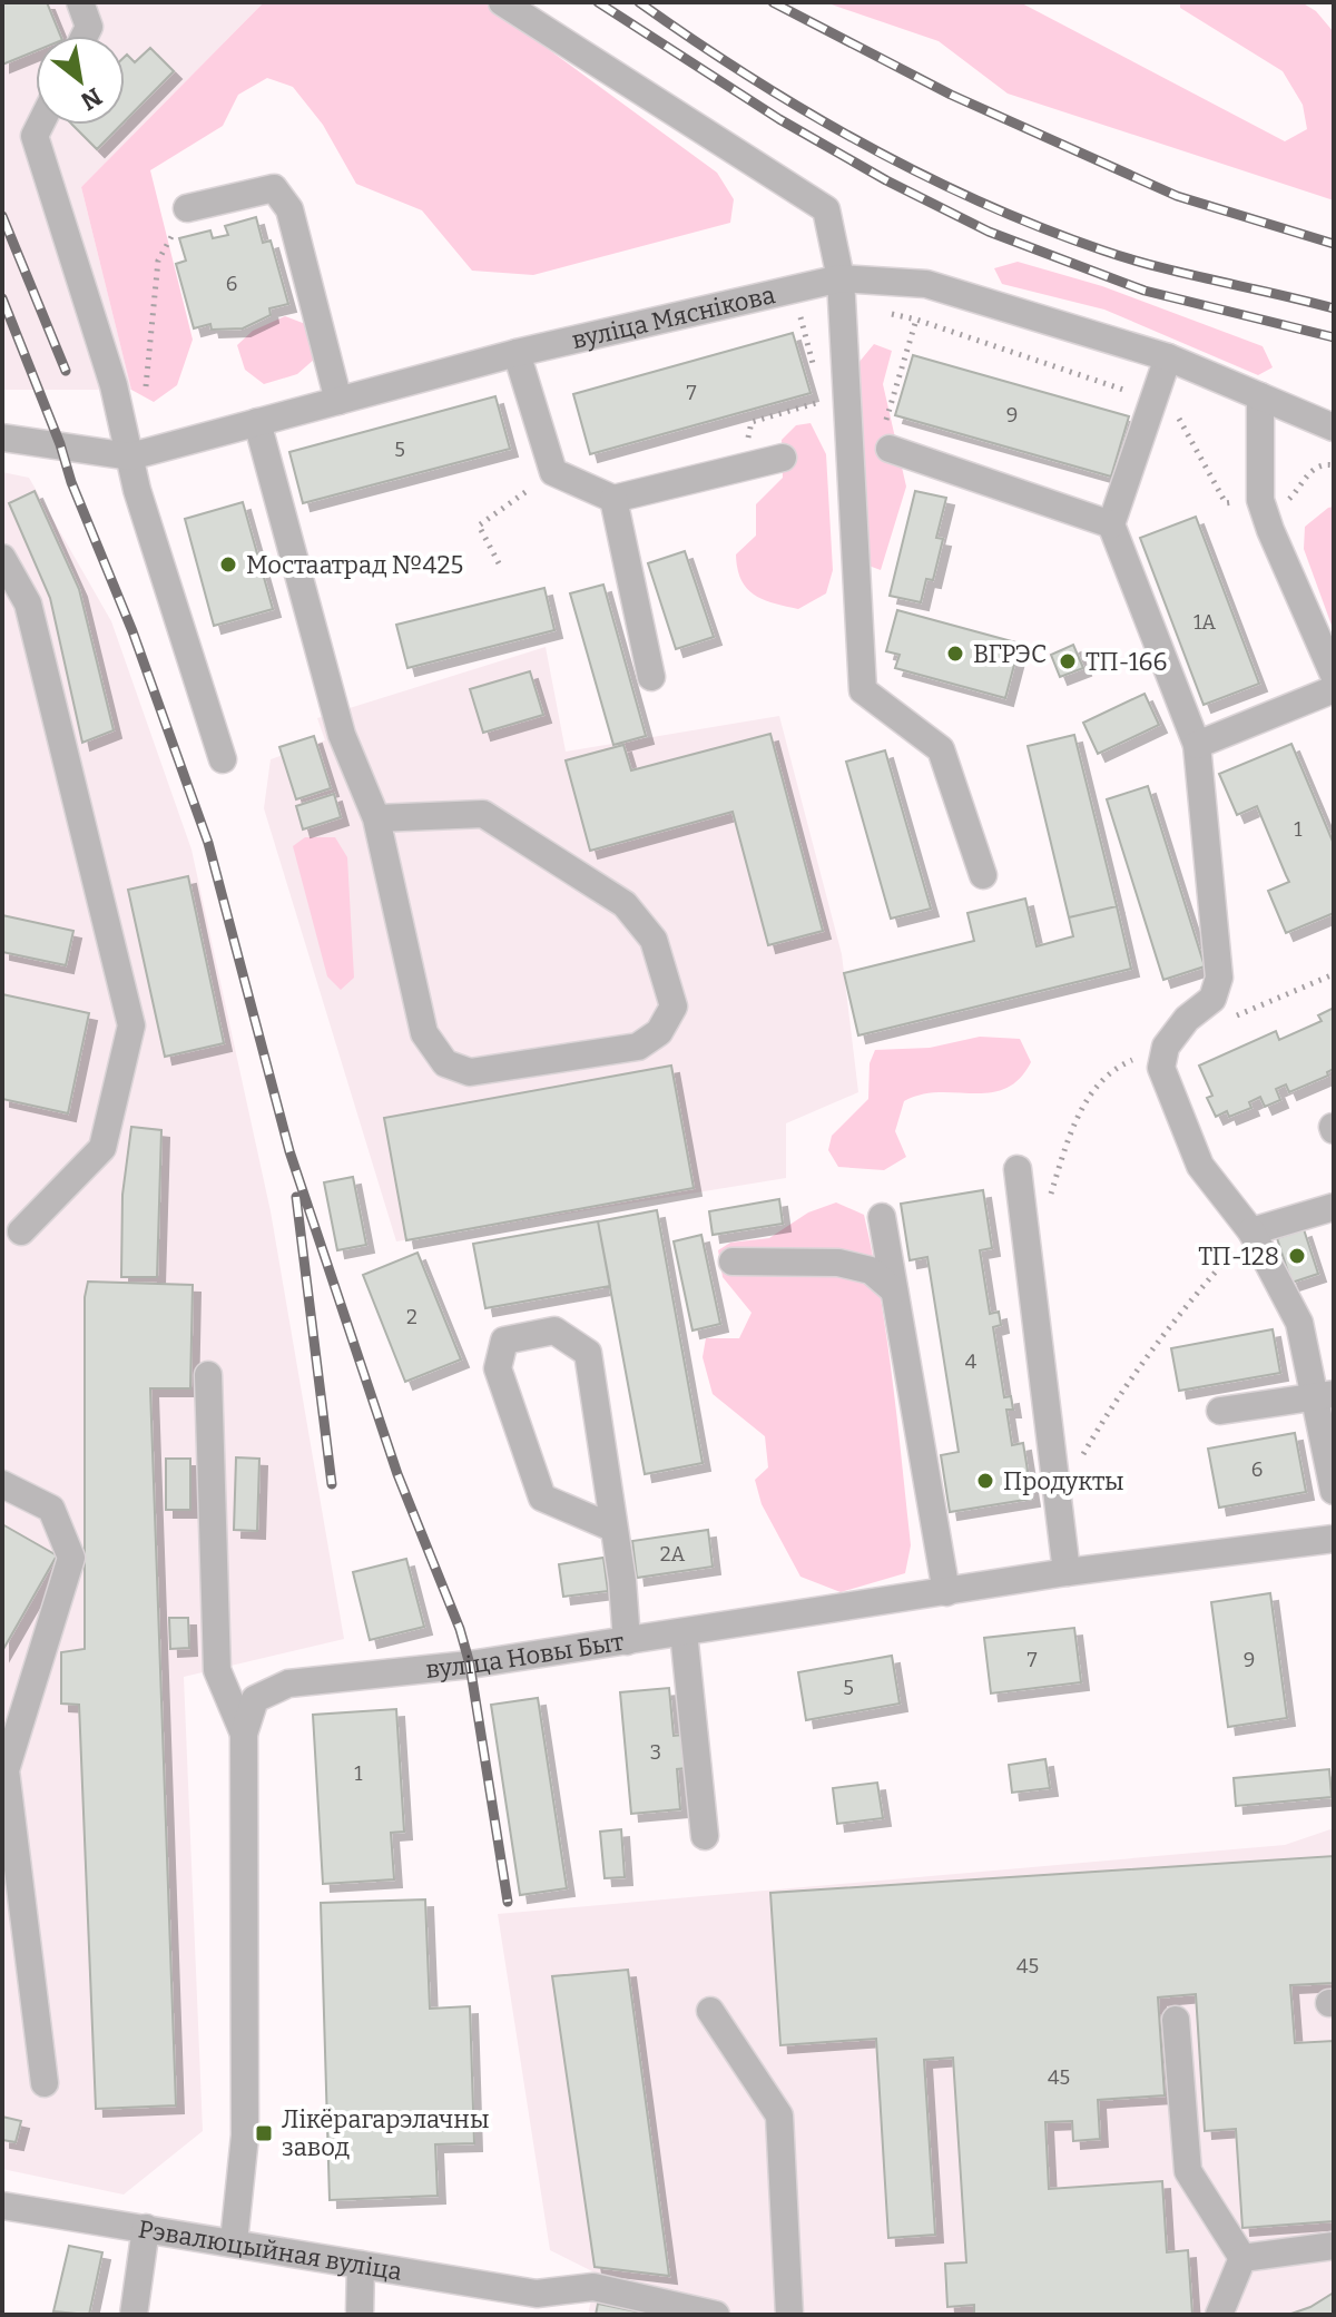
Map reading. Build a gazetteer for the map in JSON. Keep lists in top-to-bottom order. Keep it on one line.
{"streets":{"street":["вуліца Мяснікова","вуліца Новы Быт","Рэвалюцыйная вуліца"]},"crossings":[["вуліца Новы Быт","Рэвалюцыйная вуліца"]],"places":{"other":["Мостаатрад №425","ВГРЭС","ТП-166","ТП-128","Продукты"],"transit":["Лікёрагарэлачны завод"]},"house_numbers":["6","7","9","5","1А","1","2","4","6","2А","7","9","5","3","1","45","45"],"north":"bottom right"}
